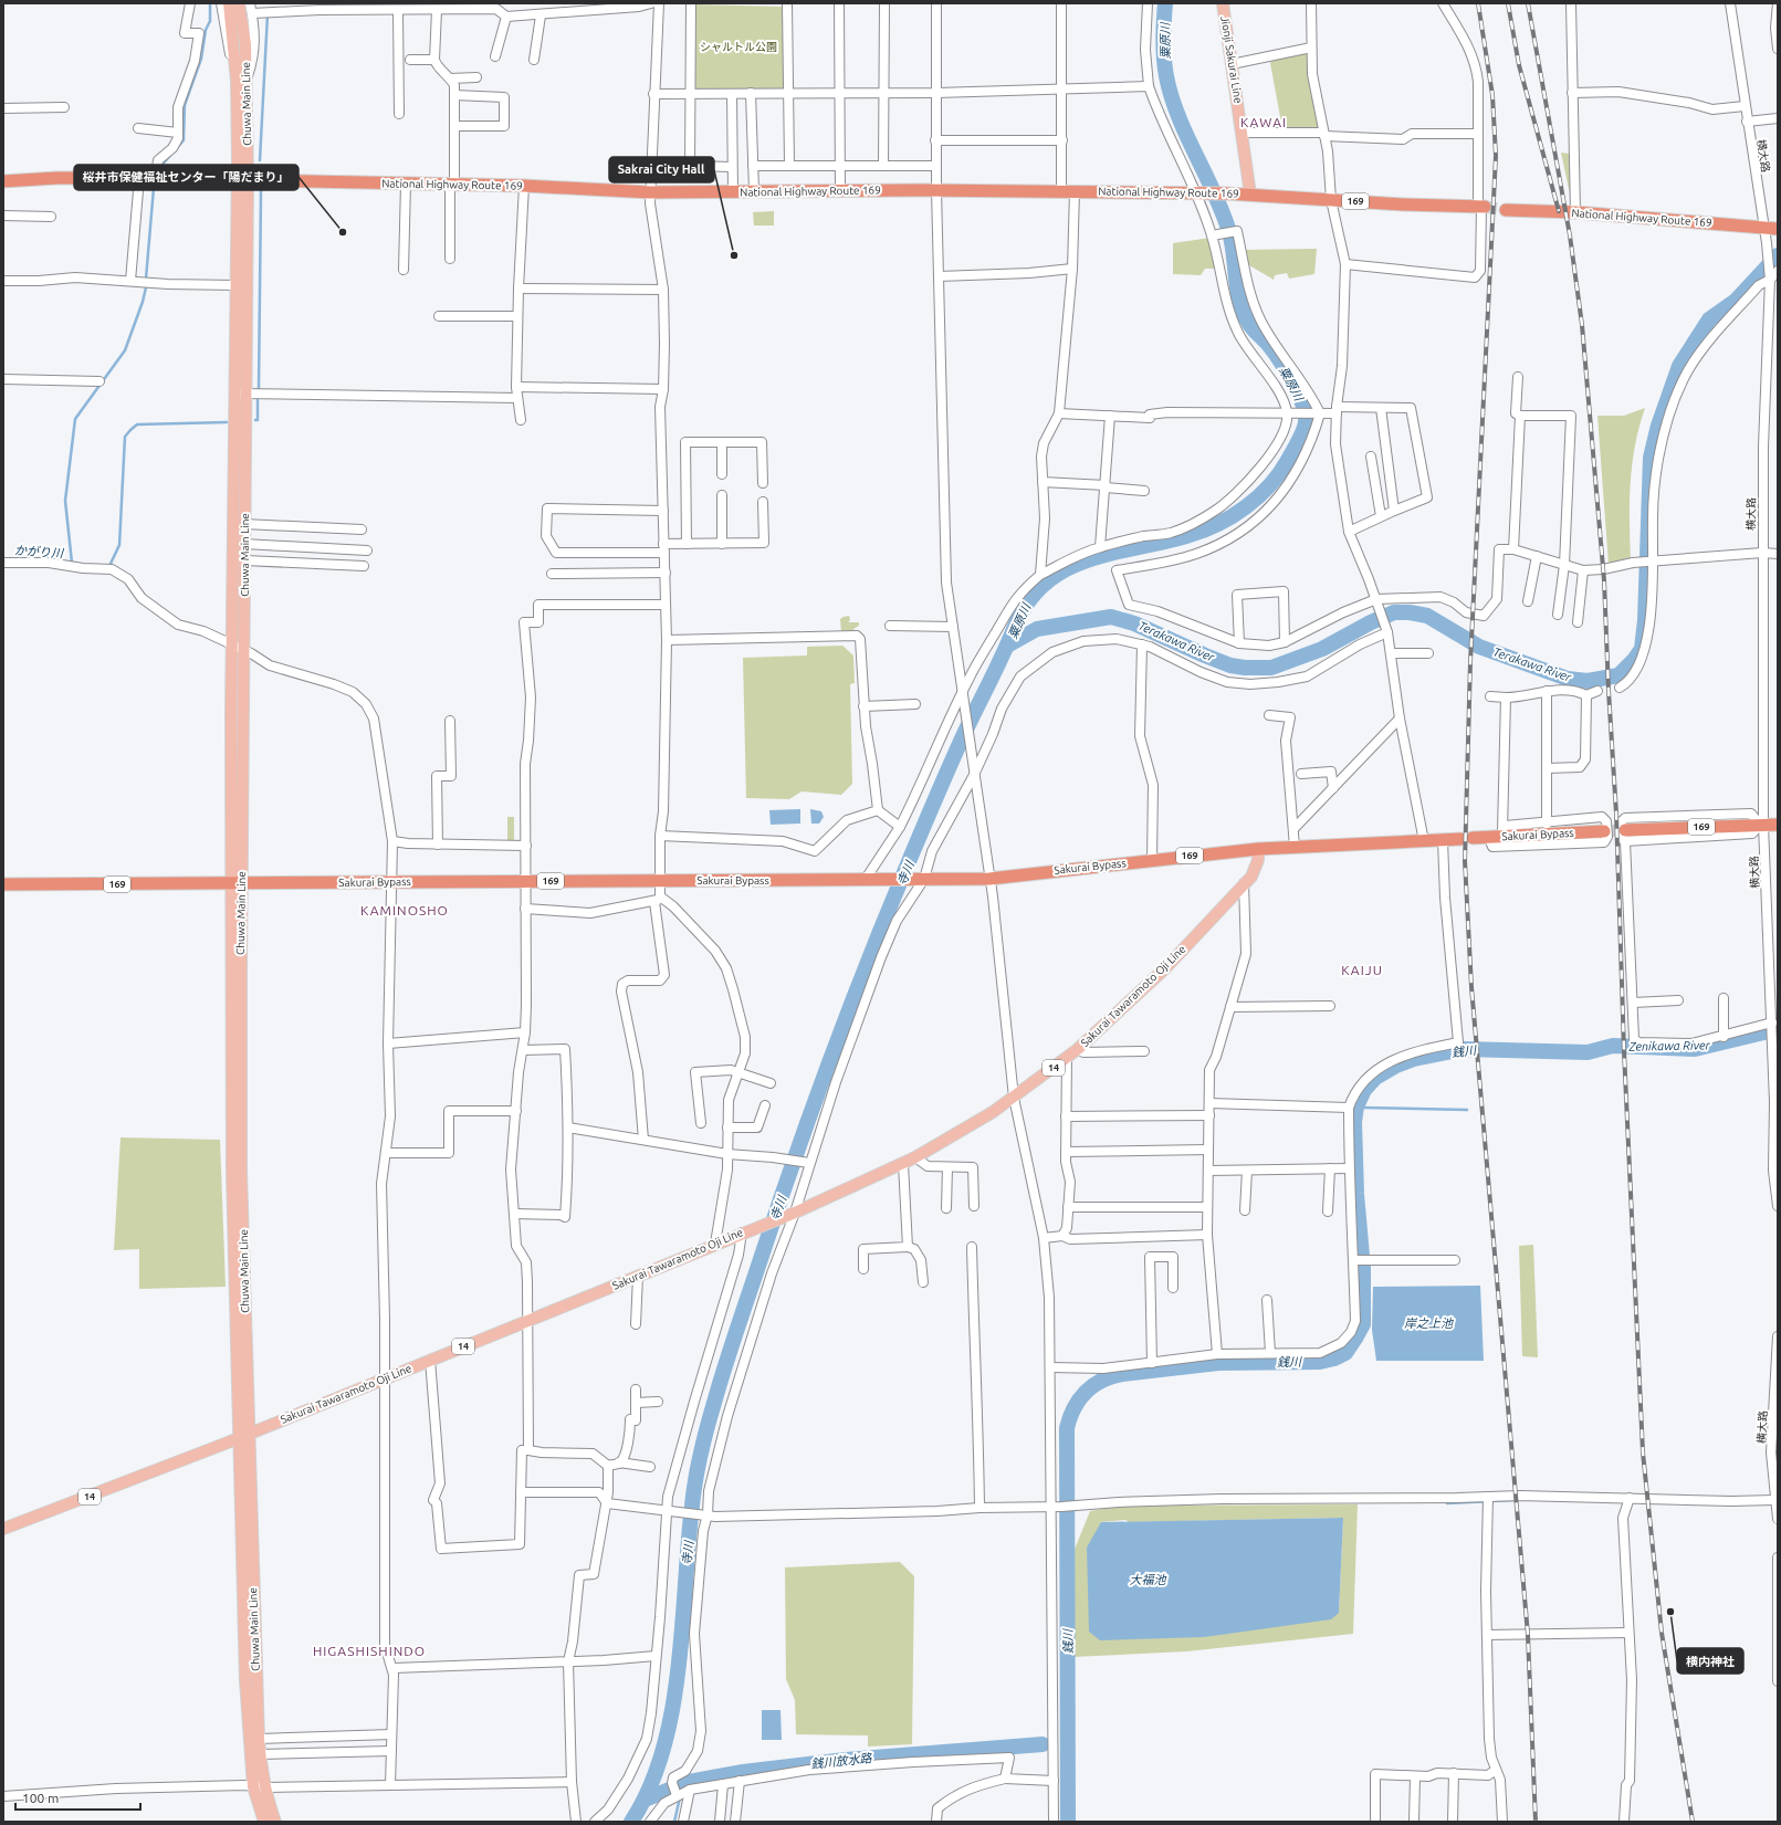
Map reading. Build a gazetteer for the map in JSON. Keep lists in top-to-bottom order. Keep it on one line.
{"streets":{"highway":["National Highway Route 169","169","Sakurai Bypass"],"main road":["Jionji Sakurai Line","Chuwa Main Line","Sakurai Tawaramoto Oji Line","14"],"street":["横大路"]},"crossings":[["Jionji Sakurai Line","National Highway Route 169"],["Chuwa Main Line","National Highway Route 169"],["Chuwa Main Line","Sakurai Bypass"],["Chuwa Main Line","Sakurai Tawaramoto Oji Line"],["横大路","National Highway Route 169"],["横大路","169"],["Sakurai Bypass","Sakurai Tawaramoto Oji Line"]],"districts":["KAWAI","KAMINOSHO","KAIJU","HIGASHISHINDO"],"water":["粟原川","かがり川","Terakawa River","寺川","Zenikawa River","銭川","岸之上池","大福池","銭川放水路"],"parks":["シャルトル公園"],"places":["桜井市保健福祉センター「陽だまり」","Sakrai City Hall","横内神社"],"scale_bar":"100 m"}
